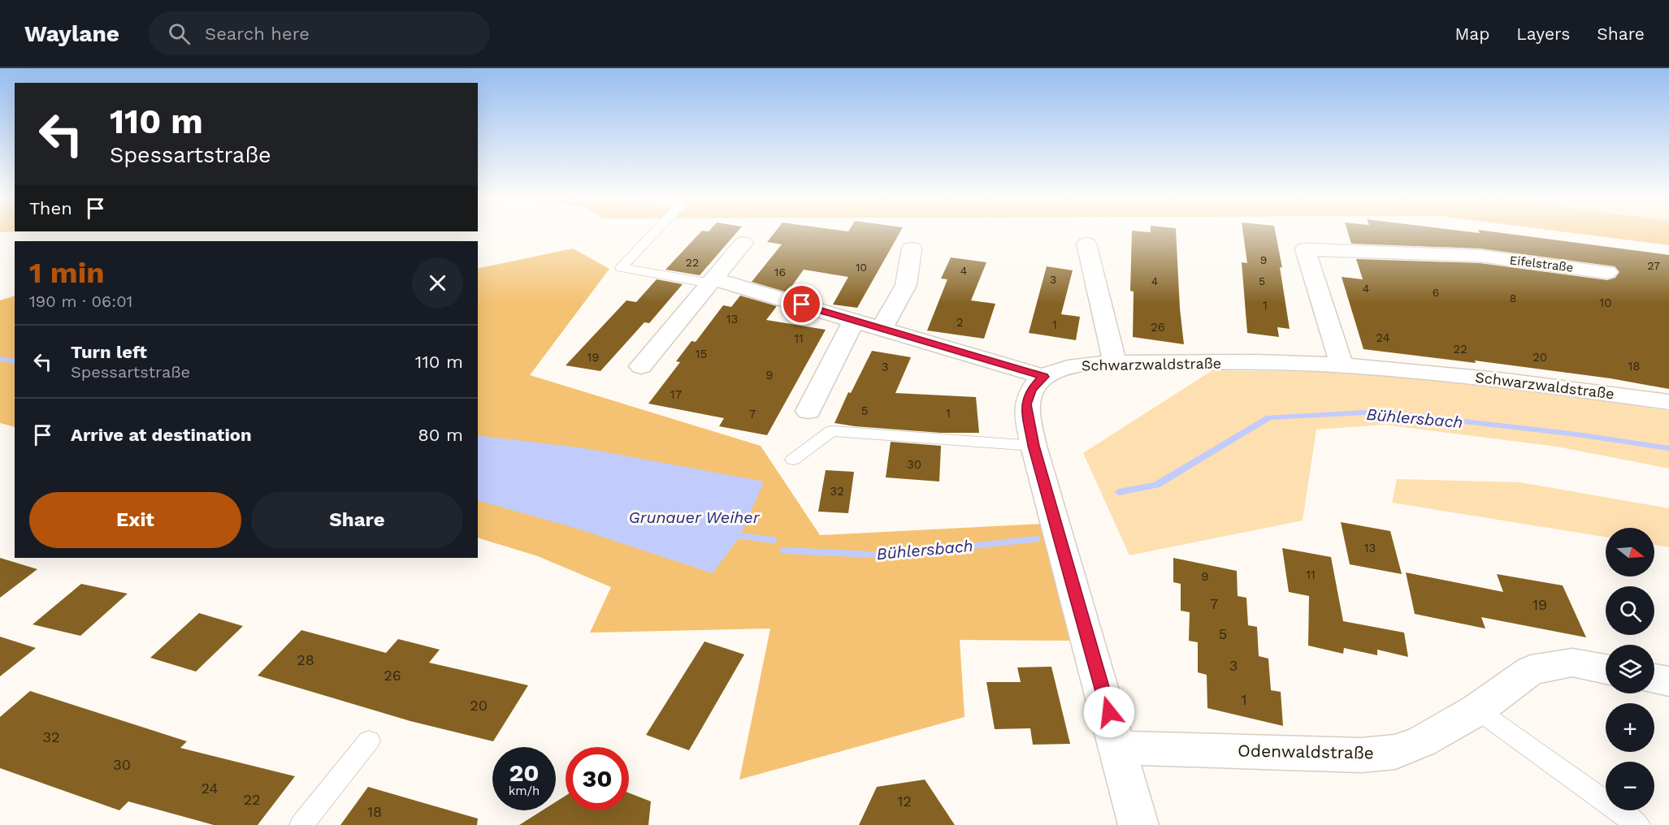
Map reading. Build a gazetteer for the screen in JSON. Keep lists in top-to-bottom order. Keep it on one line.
{"streets":{"street":["Eifelstraße","Schwarzwaldstraße","Odenwaldstraße"]},"crossings":[["Eifelstraße","Schwarzwaldstraße"]],"water":["Bühlersbach","Grunauer Weiher"],"house_numbers":["9","22","27","10","4","16","3","4","5","4","6","8","10","1","13","2","1","26","24","11","22","15","19","20","18","3","9","17","5","1","7","30","32","13","11","9","7","19","5","28","3","26","1","20","32","30","24","22","12","18"],"north":"right","page":{"header":"Waylane","search":"Search here","nav":["Map","Layers","Share"],"turn":["110 m","Spessartstraße"],"then":"Then","heading":["1 min","190 m · 06:01"],"list":[{"name":"Turn left","note":"Spessartstraße","value":"110 m"},{"name":"Arrive at destination","value":"80 m"}],"buttons":["Exit","Share"],"map_buttons":["+","−"],"speed":"20 km/h","limit":"30"}}
